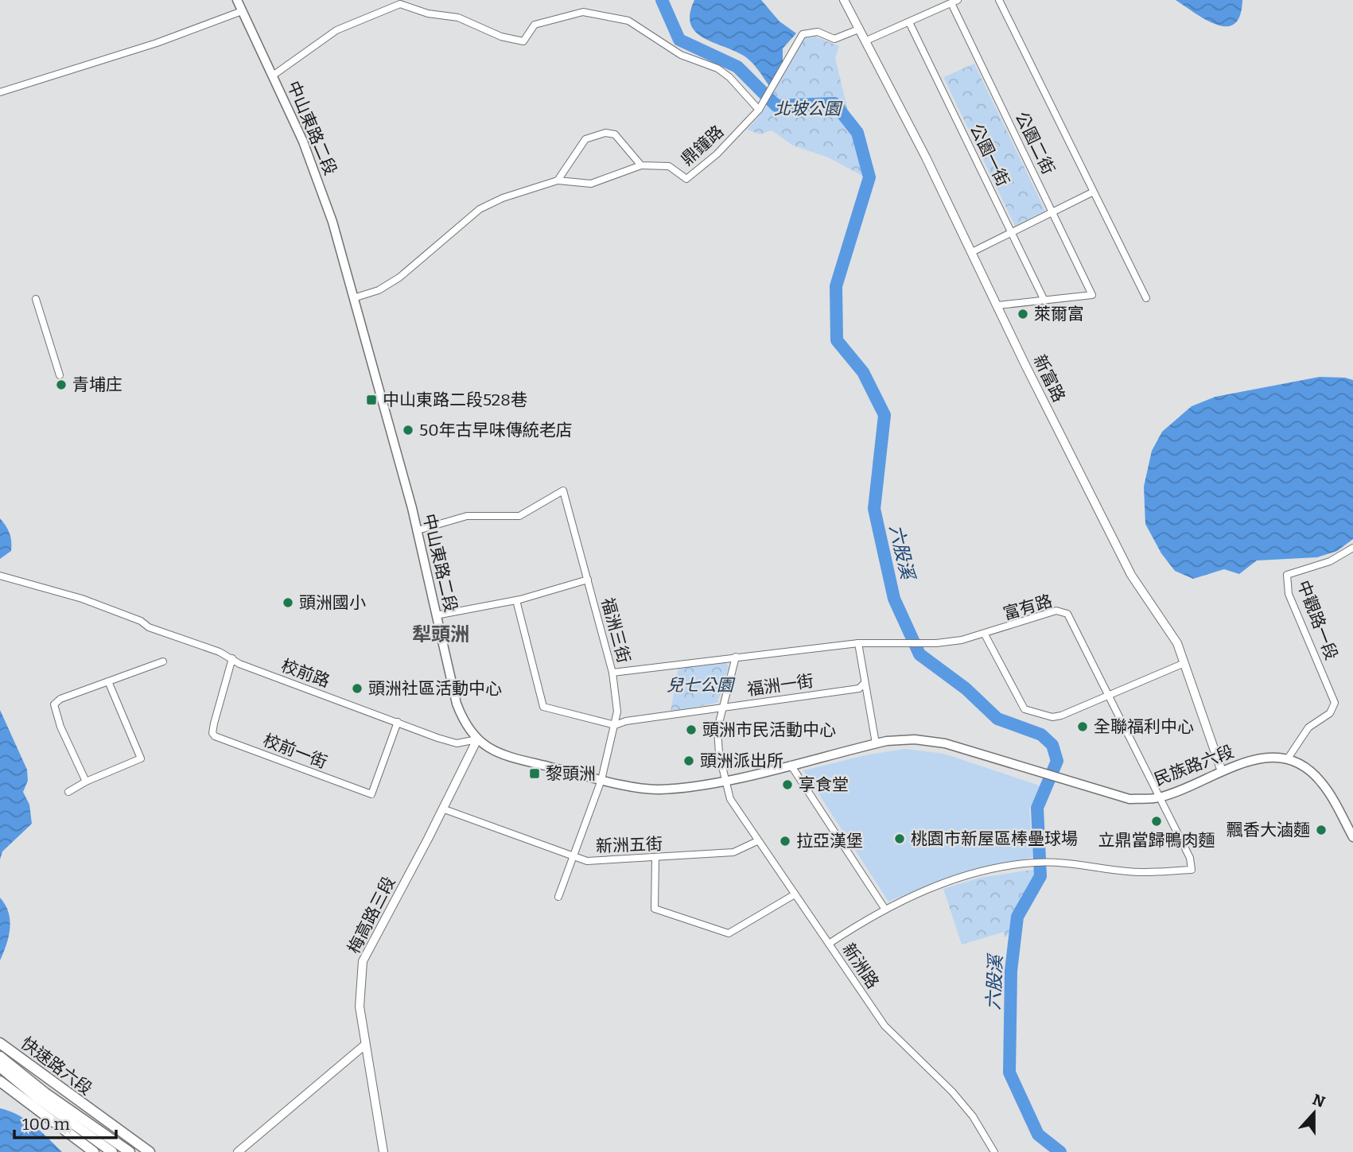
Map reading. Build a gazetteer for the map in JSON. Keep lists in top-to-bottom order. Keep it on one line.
{"streets":{"main road":["中山東路二段","民族路六段","快速路六段"],"street":["公園二街","鼎鐘路","公園一街","新富路","富有路","中觀路一段","福洲三街","校前路","福洲一街","校前一街","新洲五街","梅高路三段","新洲路"]},"crossings":[["中山東路二段","福洲三街"],["中山東路二段","校前路"],["中山東路二段","民族路六段"],["中山東路二段","梅高路三段"],["中山東路二段","新洲路"],["公園二街","公園一街"],["鼎鐘路","新富路"],["新富路","民族路六段"],["富有路","福洲三街"],["富有路","民族路六段"],["富有路","新洲路"],["中觀路一段","民族路六段"],["福洲三街","福洲一街"],["福洲三街","新洲五街"],["校前路","校前一街"],["校前路","梅高路三段"],["福洲一街","新洲路"],["新洲五街","梅高路三段"],["新洲五街","新洲路"]],"districts":["犁頭洲"],"water":["六股溪"],"parks":["北坡公園","兒七公園"],"places":{"other":["萊爾富","青埔庄","50年古早味傳統老店","頭洲國小","頭洲社區活動中心","全聯福利中心","頭洲市民活動中心","頭洲派出所","享食堂","立鼎當歸鴨肉麵","飄香大滷麵","桃園市新屋區棒壘球場","拉亞漢堡"],"transit":["中山東路二段528巷","黎頭洲"]},"scale_bar":"100 m","north":"top"}
